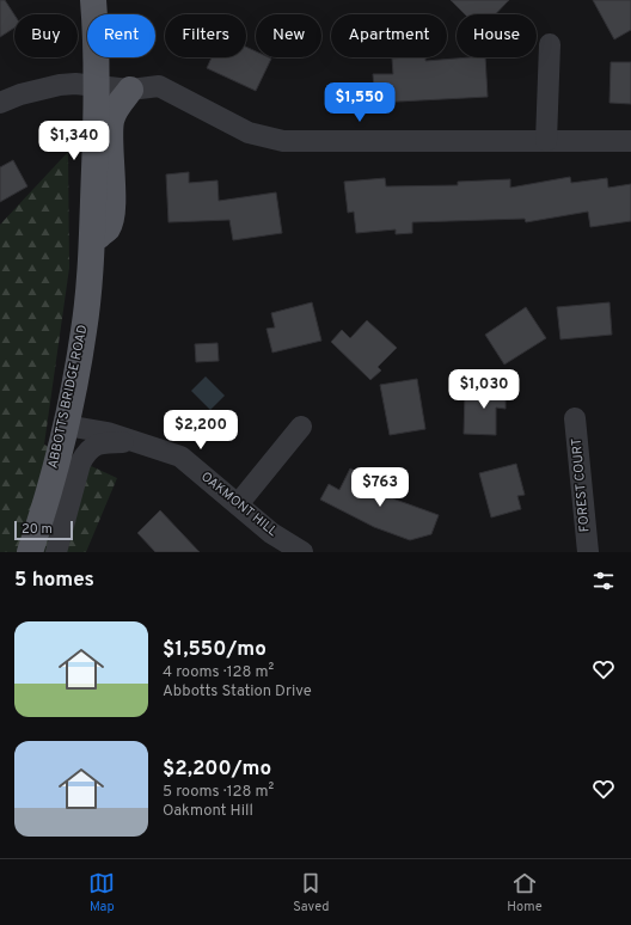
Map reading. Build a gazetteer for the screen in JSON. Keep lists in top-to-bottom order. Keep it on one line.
{"streets":{"main road":["ABBOTTS BRIDGE ROAD"],"street":["FOREST COURT","OAKMONT HILL"]},"crossings":[["ABBOTTS BRIDGE ROAD","OAKMONT HILL"]],"scale_bar":"20 m","page":{"chip":["Buy","Rent","Filters","New","Apartment","House"],"price":["$1,550","$1,340","$1,030","$2,200","$763"],"scale":"20 m","heading":"5 homes","list":[{"name":"$1,550/mo","note":"4 rooms · 128 m² · Abbotts Station Drive"},{"name":"$2,200/mo","note":"5 rooms · 128 m² · Oakmont Hill"}],"tabs":["Map","Saved","Home"]}}
